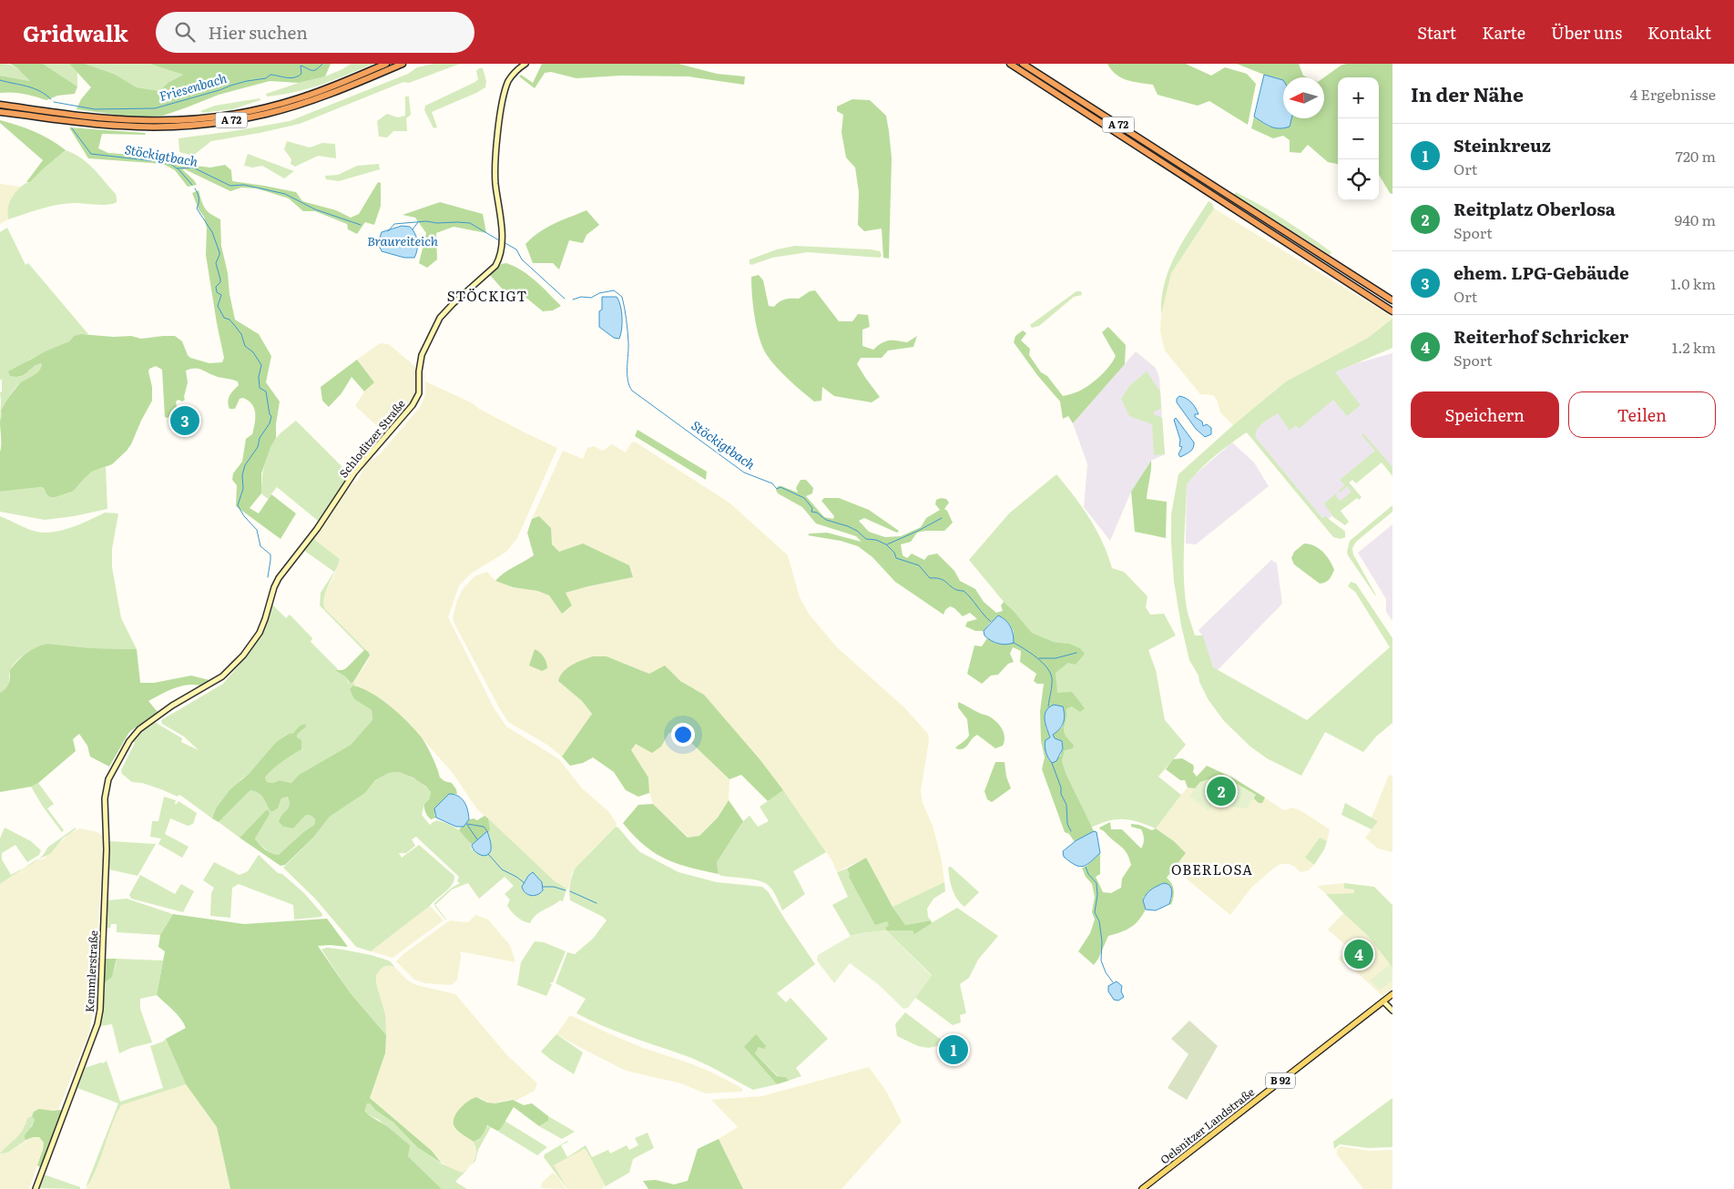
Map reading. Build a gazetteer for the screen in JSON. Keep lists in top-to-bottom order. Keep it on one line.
{"streets":{"highway":["A 72"],"main road":["B 92","Oelsnitzer Landstraße"],"street":["Schloditzer Straße","Kemmlerstraße"]},"crossings":[["Schloditzer Straße","Kemmlerstraße"]],"districts":["STÖCKIGT","OBERLOSA"],"water":["Friesenbach","Stöckigtbach","Braureiteich"],"north":"left","page":{"header":"Gridwalk","search":"Hier suchen","nav":["Start","Karte","Über uns","Kontakt"],"heading":["In der Nähe","4 Ergebnisse"],"map_buttons":["+","−"],"list":[{"mark":"1","name":"Steinkreuz","note":"Ort","value":"720 m"},{"mark":"2","name":"Reitplatz Oberlosa","note":"Sport","value":"940 m"},{"mark":"3","name":"ehem. LPG-Gebäude","note":"Ort","value":"1.0 km"},{"mark":"4","name":"Reiterhof Schricker","note":"Sport","value":"1.2 km"}],"buttons":["Speichern","Teilen"],"pins":["3","2","4","1"]}}
